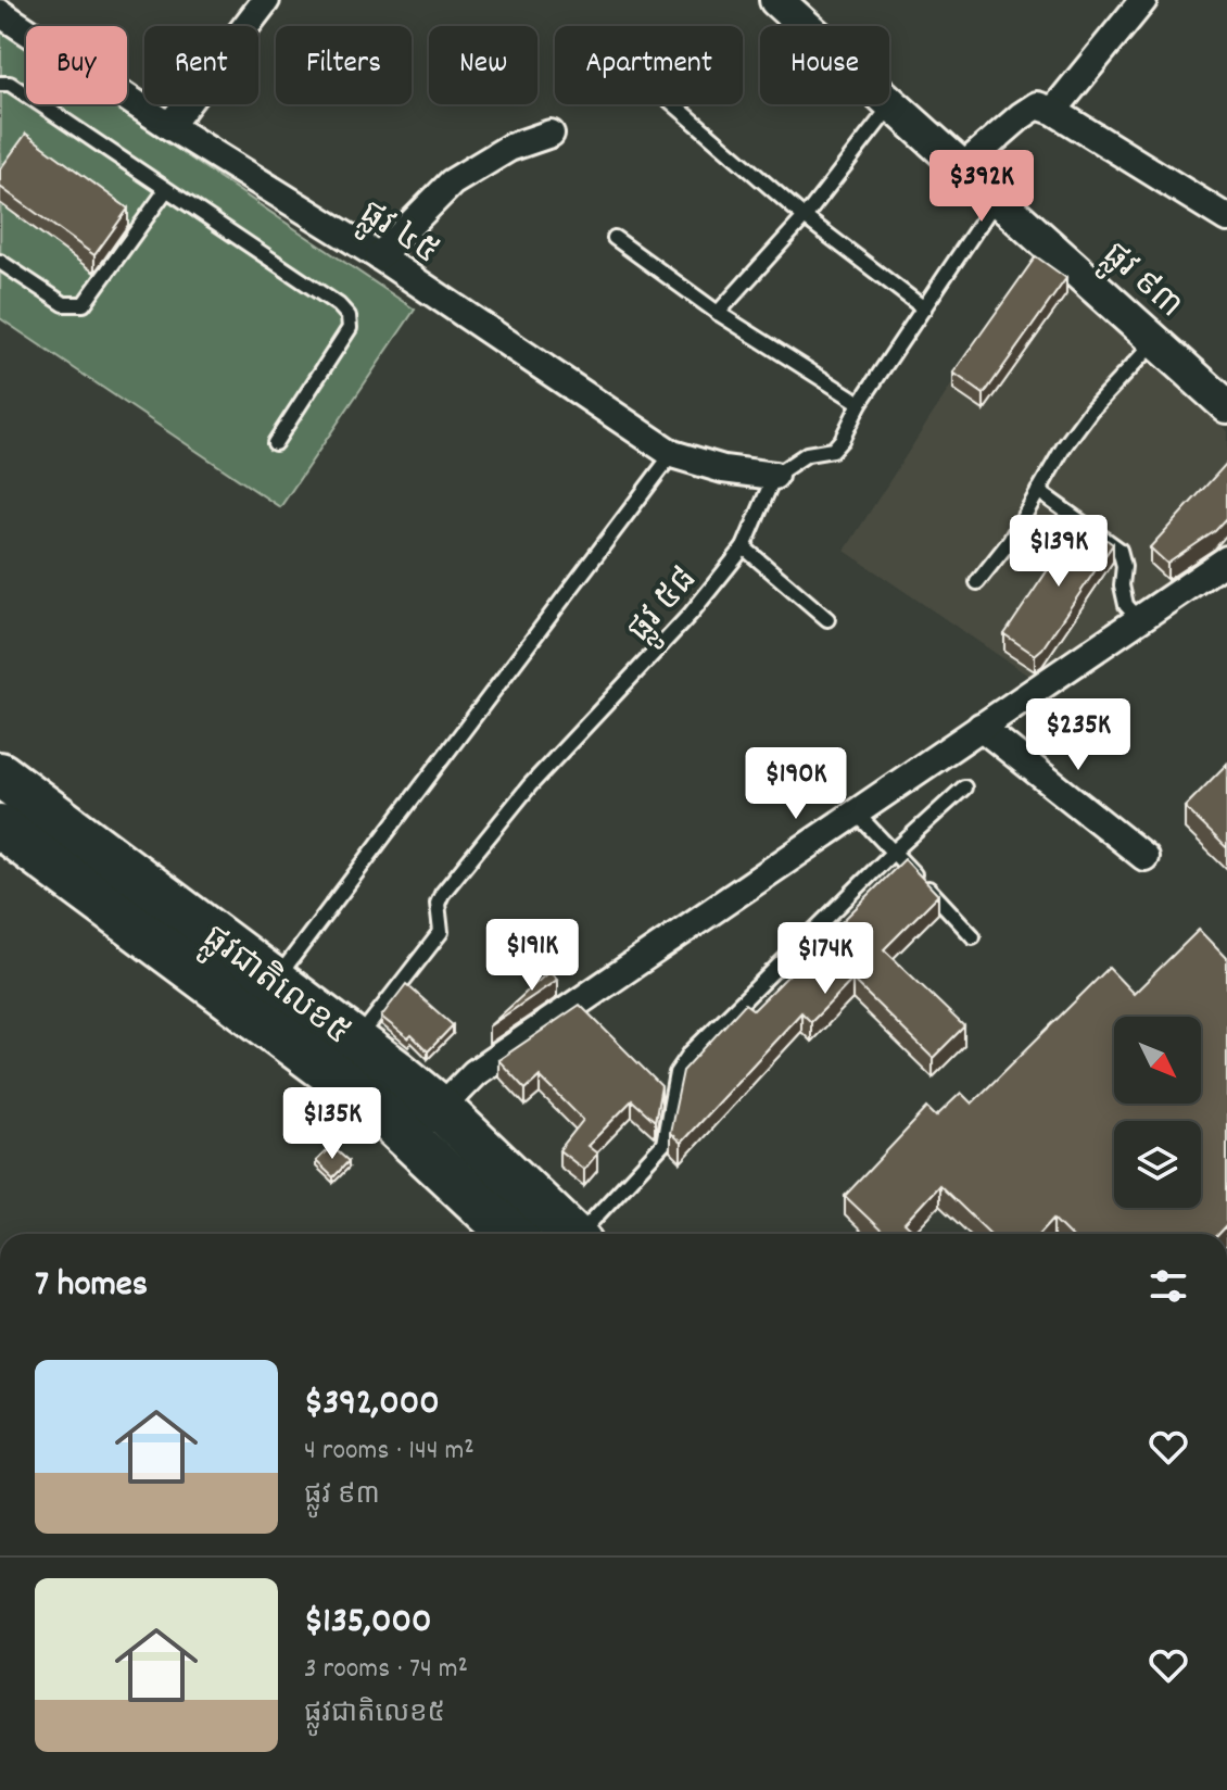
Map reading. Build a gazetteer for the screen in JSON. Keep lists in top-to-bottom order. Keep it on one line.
{"streets":{"highway":["ផ្លូវជាតិលេខ៥"],"street":["ផ្លូវ ៤៥","ផ្លូវ ៩៣"],"lane":["ផ្លូវ ៥៨"]},"crossings":[["ផ្លូវ ៤៥","ផ្លូវ ៥៨"],["ផ្លូវ ៥៨","ផ្លូវជាតិលេខ៥"]],"north":"bottom right","page":{"chip":["Buy","Rent","Filters","New","Apartment","House"],"price":["$392K","$139K","$235K","$190K","$191K","$174K","$135K"],"heading":"7 homes","list":[{"name":"$392,000","note":"4 rooms · 144 m² · ផ្លូវ ៩៣"},{"name":"$135,000","note":"3 rooms · 74 m² · ផ្លូវជាតិលេខ៥"}]}}
